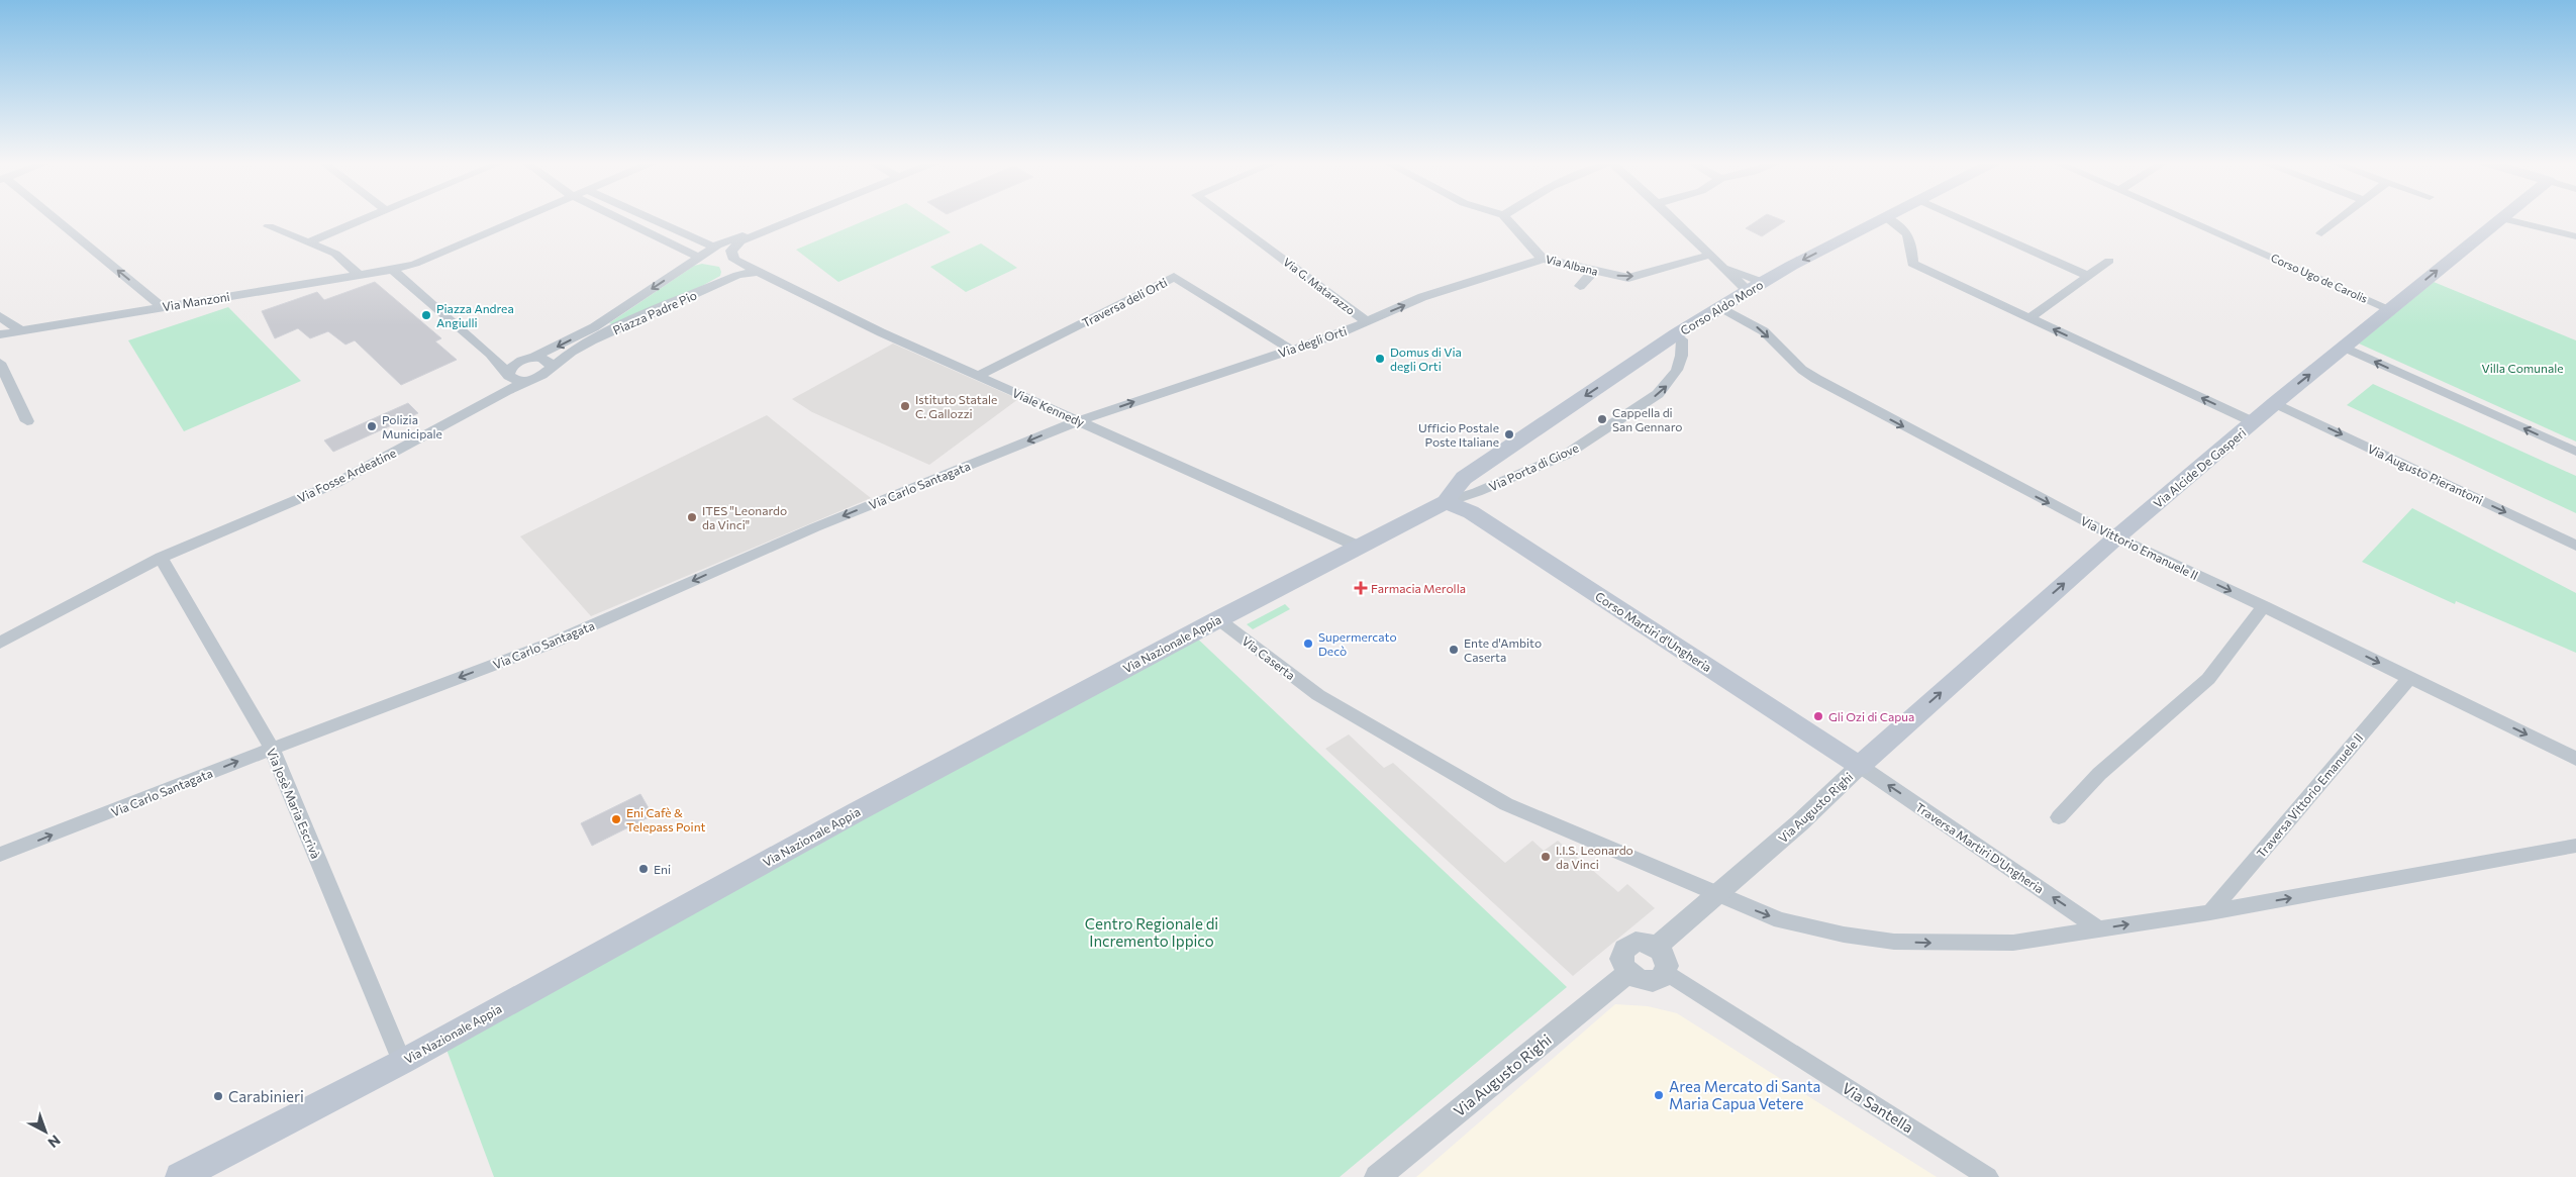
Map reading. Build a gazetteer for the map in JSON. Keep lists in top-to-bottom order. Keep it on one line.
{"streets":{"main road":["Corso Aldo Moro","Via Alcide De Gasperi","Corso Martiri d'Ungheria","Via Nazionale Appia"],"street":["Via Albana","Corso Ugo de Carolis","Via G. Matarazzo","Via Manzoni","Traversa deli Orti","Piazza Padre Pio","Via degli Orti","Viale Kennedy","Via Porta di Giove","Via Augusto Pierantoni","Via Fosse Ardeatine","Via Carlo Santagata","Via Vittorio Emanuele II","Via Caserta","Traversa Vittorio Emanuele II","Via Josè Maria Escrivà","Via Augusto Righi","Traversa Martiri D'Ungheria","Via Santella"]},"crossings":[["Via Albana","Via degli Orti"],["Corso Ugo de Carolis","Via Alcide De Gasperi"],["Via G. Matarazzo","Via degli Orti"],["Traversa deli Orti","Via degli Orti"],["Traversa deli Orti","Viale Kennedy"],["Corso Aldo Moro","Via Porta di Giove"],["Corso Aldo Moro","Via Vittorio Emanuele II"],["Corso Aldo Moro","Corso Martiri d'Ungheria"],["Corso Aldo Moro","Via Nazionale Appia"],["Piazza Padre Pio","Viale Kennedy"],["Piazza Padre Pio","Via Fosse Ardeatine"],["Via degli Orti","Viale Kennedy"],["Via degli Orti","Via Carlo Santagata"],["Viale Kennedy","Via Carlo Santagata"],["Viale Kennedy","Via Nazionale Appia"],["Via Porta di Giove","Corso Martiri d'Ungheria"],["Via Porta di Giove","Via Nazionale Appia"],["Via Alcide De Gasperi","Via Augusto Pierantoni"],["Via Alcide De Gasperi","Via Vittorio Emanuele II"],["Via Alcide De Gasperi","Corso Martiri d'Ungheria"],["Via Alcide De Gasperi","Via Augusto Righi"],["Via Alcide De Gasperi","Traversa Martiri D'Ungheria"],["Via Fosse Ardeatine","Via Josè Maria Escrivà"],["Via Carlo Santagata","Via Josè Maria Escrivà"],["Via Vittorio Emanuele II","Traversa Vittorio Emanuele II"],["Corso Martiri d'Ungheria","Via Nazionale Appia"],["Corso Martiri d'Ungheria","Via Augusto Righi"],["Corso Martiri d'Ungheria","Traversa Martiri D'Ungheria"],["Via Nazionale Appia","Via Caserta"],["Via Nazionale Appia","Via Josè Maria Escrivà"],["Via Caserta","Traversa Vittorio Emanuele II"],["Via Caserta","Via Augusto Righi"],["Via Caserta","Traversa Martiri D'Ungheria"],["Via Augusto Righi","Traversa Martiri D'Ungheria"],["Via Augusto Righi","Via Santella"]],"one_way":["Via Albana","Corso Aldo Moro","Via degli Orti","Via Porta di Giove","Via Alcide De Gasperi","Via Vittorio Emanuele II","Via Caserta","Traversa Martiri D'Ungheria"],"parks":["Villa Comunale","Centro Regionale di Incremento Ippico"],"places":{"other":["Piazza Andrea Angiulli","Domus di Via degli Orti","Istituto Statale C. Gallozzi","Cappella di San Gennaro","Polizia Municipale","Ufficio Postale Poste Italiane","ITES \"Leonardo da Vinci\"","Supermercato Decò","Ente d'Ambito Caserta","Gli Ozi di Capua","Eni Cafè & Telepass Point","I.I.S. Leonardo da Vinci","Eni","Area Mercato di Santa Maria Capua Vetere","Carabinieri"],"health":["Farmacia Merolla"]},"north":"bottom right"}
